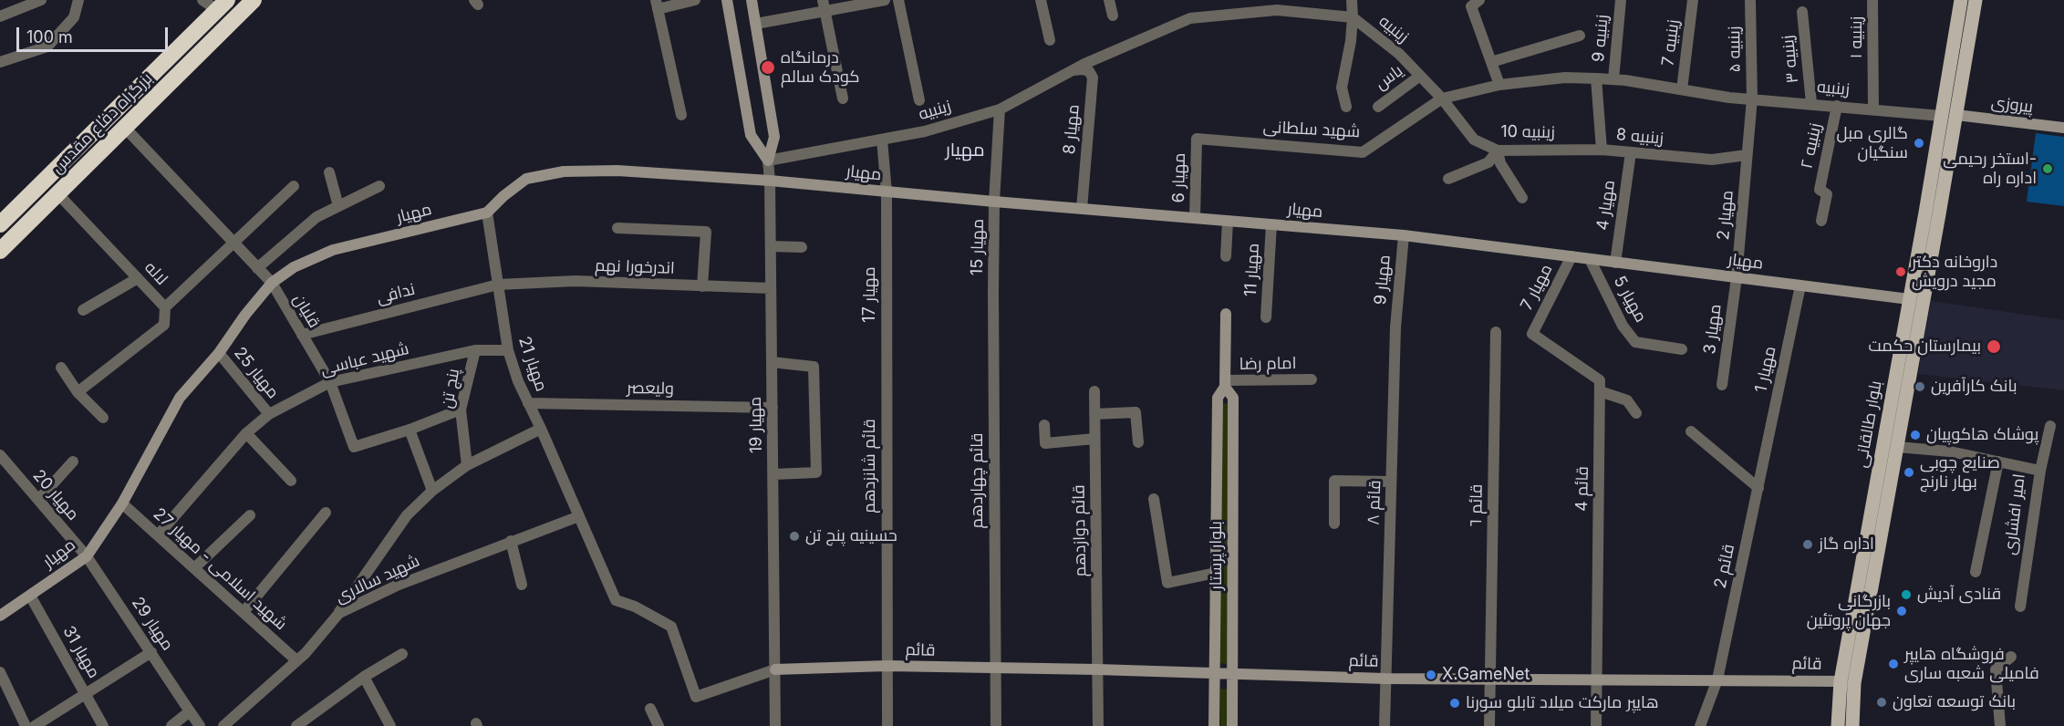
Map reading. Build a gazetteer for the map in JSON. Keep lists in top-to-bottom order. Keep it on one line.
{"streets":{"highway":["بزرگراه دفاع مقدس"],"main road":["بلوار طالقانی"],"street":["زینبیه","زینبیه ۱","زینبیه 9","زینبیه 7","زینبیه ۵","زینبیه ۳","یاس","پیروزی","مهیار 8","شهید سلطانی","زینبیه 10","زینبیه 8","زینبیه ۲","مهیار","مهیار 6","مهیار 4","مهیار 2","مهیار 15","اندرخورا نهم","مهیار 11","لاله","مهیار 9","مهیار 7","ندافی","مهیار 17","مهیار 5","قلیان","مهیار 3","شهید عباسی","مهیار 21","امام رضا","مهیار 1","مهیار 25","پنج تن","ولیعصر","مهیار 19","قائم شانزدهم","قائم چهاردهم","قائم 4","مهیار 20","قائم ٨","قائم ٦","امیر افشاری","قائم دوازدهم","بلوار پرستار","قائم 2","شهید اسلامی - مهیار 27","شهید سالاری","مهیار 29","قائم","مهیار 31"]},"crossings":[["زینبیه","زینبیه ۱"],["زینبیه","زینبیه 9"],["زینبیه","زینبیه 7"],["زینبیه","زینبیه ۵"],["زینبیه","زینبیه ۳"],["زینبیه","یاس"],["زینبیه","مهیار 8"],["زینبیه","شهید سلطانی"],["زینبیه","زینبیه 10"],["زینبیه","زینبیه 8"],["زینبیه","زینبیه ۲"],["زینبیه","مهیار 15"],["زینبیه","مهیار 17"],["زینبیه","بلوار طالقانی"],["زینبیه","مهیار 19"],["زینبیه ۵","زینبیه 8"],["زینبیه ۵","مهیار 2"],["پیروزی","بلوار طالقانی"],["بزرگراه دفاع مقدس","لاله"],["بزرگراه دفاع مقدس","قلیان"],["مهیار 8","مهیار"],["شهید سلطانی","زینبیه 10"],["شهید سلطانی","مهیار 6"],["زینبیه 10","زینبیه 8"],["زینبیه 8","مهیار 4"],["زینبیه 8","مهیار 2"],["مهیار","مهیار 6"],["مهیار","مهیار 4"],["مهیار","مهیار 2"],["مهیار","مهیار 15"],["مهیار","مهیار 11"],["مهیار","مهیار 9"],["مهیار","مهیار 7"],["مهیار","مهیار 17"],["مهیار","مهیار 5"],["مهیار","قلیان"],["مهیار","مهیار 3"],["مهیار","مهیار 21"],["مهیار","مهیار 1"],["مهیار","مهیار 25"],["مهیار","بلوار طالقانی"],["مهیار","مهیار 19"],["مهیار","مهیار 20"],["مهیار","شهید اسلامی - مهیار 27"],["مهیار","مهیار 29"],["مهیار","مهیار 31"],["مهیار 2","مهیار 3"],["مهیار 15","قائم چهاردهم"],["اندرخورا نهم","ندافی"],["اندرخورا نهم","مهیار 21"],["اندرخورا نهم","مهیار 19"],["مهیار 9","قائم ٨"],["مهیار 7","قائم 4"],["ندافی","قلیان"],["ندافی","مهیار 21"],["مهیار 17","قائم شانزدهم"],["قلیان","شهید عباسی"],["قلیان","پنج تن"],["شهید عباسی","مهیار 21"],["شهید عباسی","مهیار 25"],["شهید عباسی","پنج تن"],["شهید عباسی","شهید اسلامی - مهیار 27"],["مهیار 21","ولیعصر"],["مهیار 21","مهیار 19"],["مهیار 21","شهید سالاری"],["مهیار 21","قائم"],["امام رضا","بلوار پرستار"],["مهیار 1","قائم 2"],["ولیعصر","مهیار 19"],["بلوار طالقانی","امیر افشاری"],["بلوار طالقانی","قائم"],["مهیار 19","قائم"],["قائم شانزدهم","قائم"],["قائم چهاردهم","قائم"],["قائم 4","قائم"],["مهیار 20","مهیار 29"],["قائم ٨","قائم"],["قائم ٦","قائم"],["قائم دوازدهم","قائم"],["بلوار پرستار","قائم"],["قائم 2","قائم"],["شهید اسلامی - مهیار 27","شهید سالاری"]],"districts":["مهیار"],"places":["درمانگاه کودک سالم","گالری مبل سنگیان","استخر رحیمی- اداره راه","داروخانه دکتر مجید درویش","بیمارستان حکمت","بانک کارآفرین","پوشاک هاکوپیان","صنایع چوبی بهار نارنج","حسینیه پنج تن","اداره گاز","قنادی آدیش","بازرگانی جهان پروتئین","فروشگاه هایپر فامیلی شعبه ساری","X.GameNet","بانک توسعه تعاون","هایپر مارکت میلاد تابلو سورنا"],"scale_bar":"100 m"}
